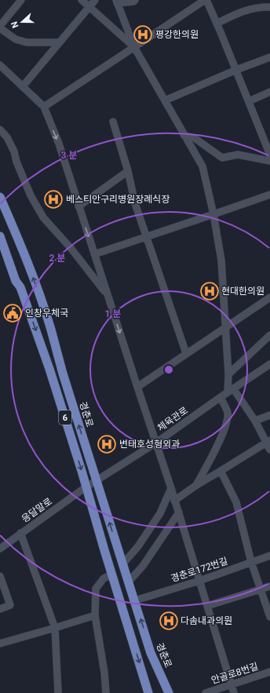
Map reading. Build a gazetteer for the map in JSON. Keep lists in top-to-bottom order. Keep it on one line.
{"streets":{"main road":["경춘로","6"],"street":["체육관로","응달말로","경춘로172번길","안골로8번길"]},"crossings":[["경춘로","체육관로"],["경춘로","경춘로172번길"],["6","체육관로"],["6","응달말로"],["체육관로","응달말로"]],"places":{"hospital":["평강한의원","베스티안구리병원장례식장","현대한의원","변태호성형외과","다솜내과의원"],"public building":["인창우체국"]},"north":"left","rings":["3 분","2 분","1 분"]}
